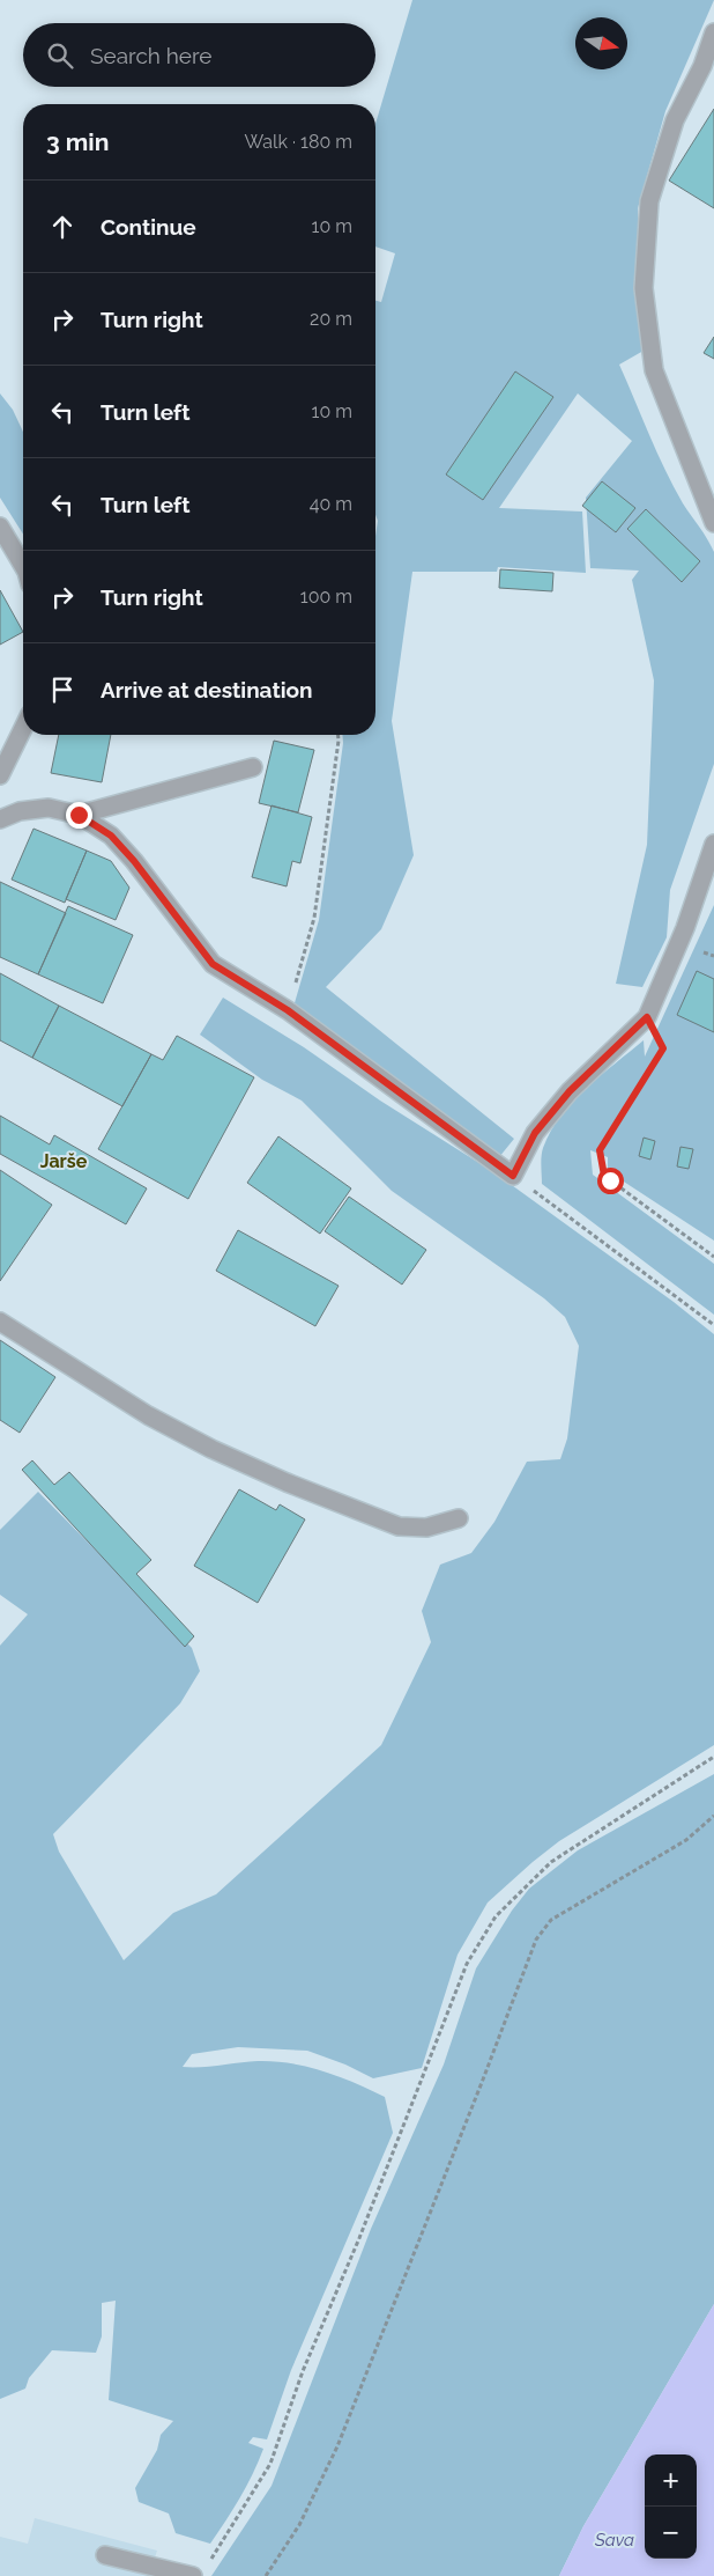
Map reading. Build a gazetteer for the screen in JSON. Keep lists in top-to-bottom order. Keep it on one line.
{"districts":["Jarše"],"water":["Sava"],"north":"right","page":{"search":"Search here","heading":["3 min","Walk · 180 m"],"list":[["Continue","10 m"],["Turn right","20 m"],["Turn left","10 m"],["Turn left","40 m"],["Turn right","100 m"],"Arrive at destination"],"map_buttons":["+","−"]}}
